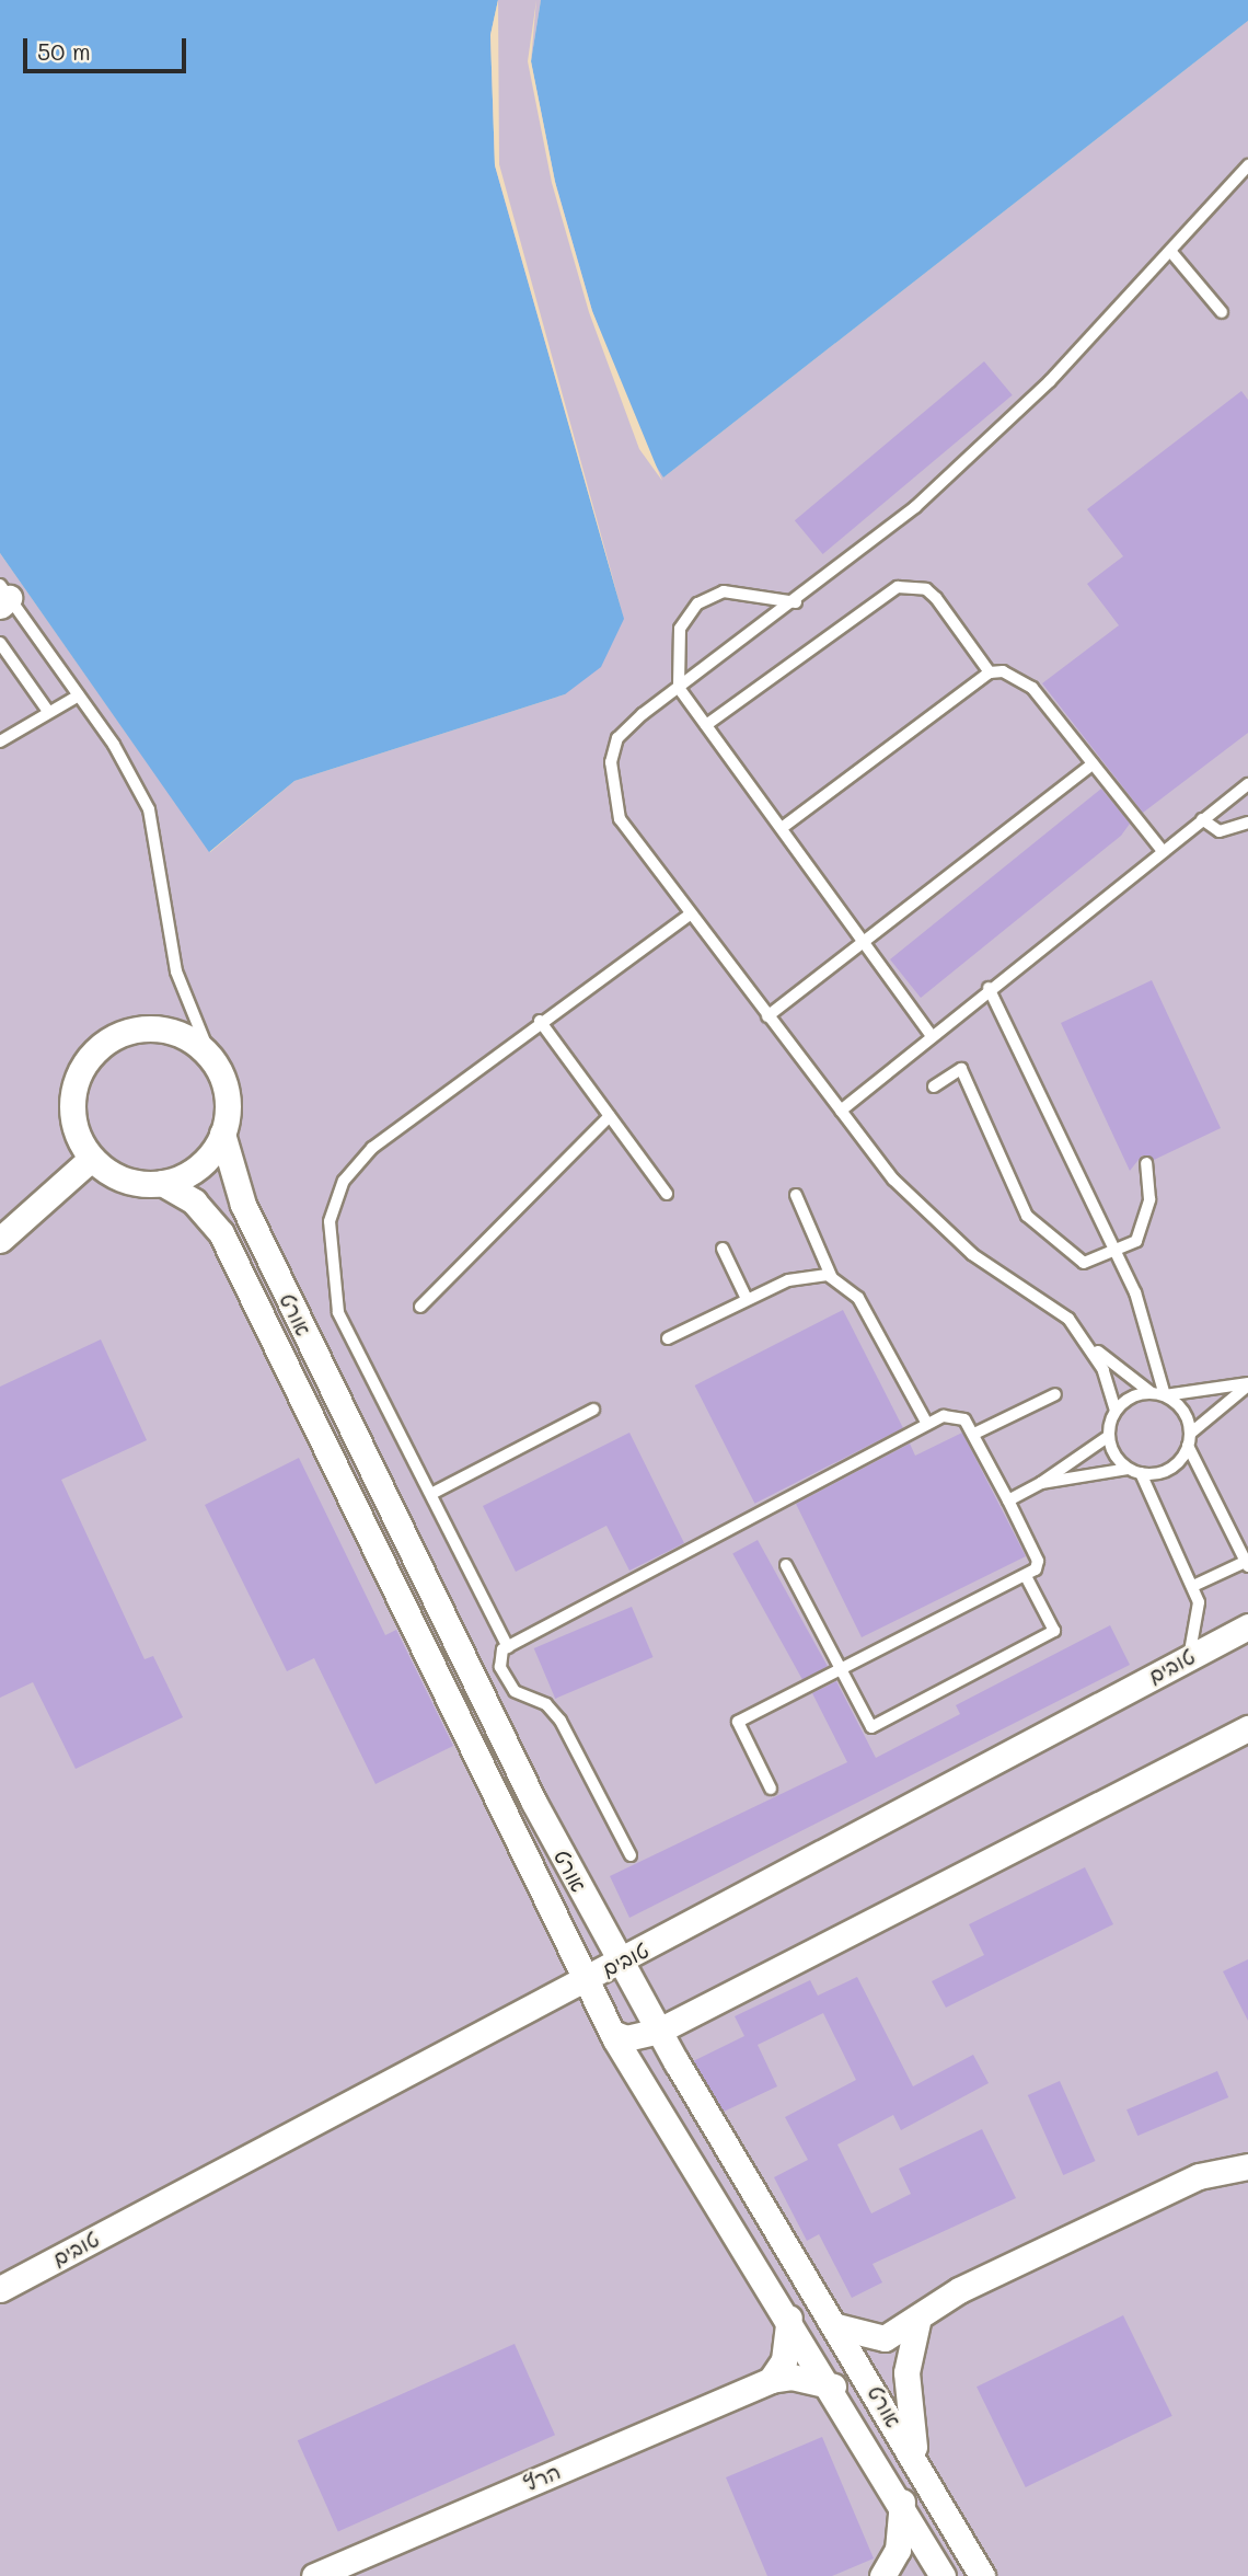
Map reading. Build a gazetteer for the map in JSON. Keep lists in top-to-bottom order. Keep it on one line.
{"streets":{"street":["אורט","טובים","הרץ"]},"crossings":[["אורט","טובים"],["אורט","הרץ"]],"scale_bar":"50 m"}
